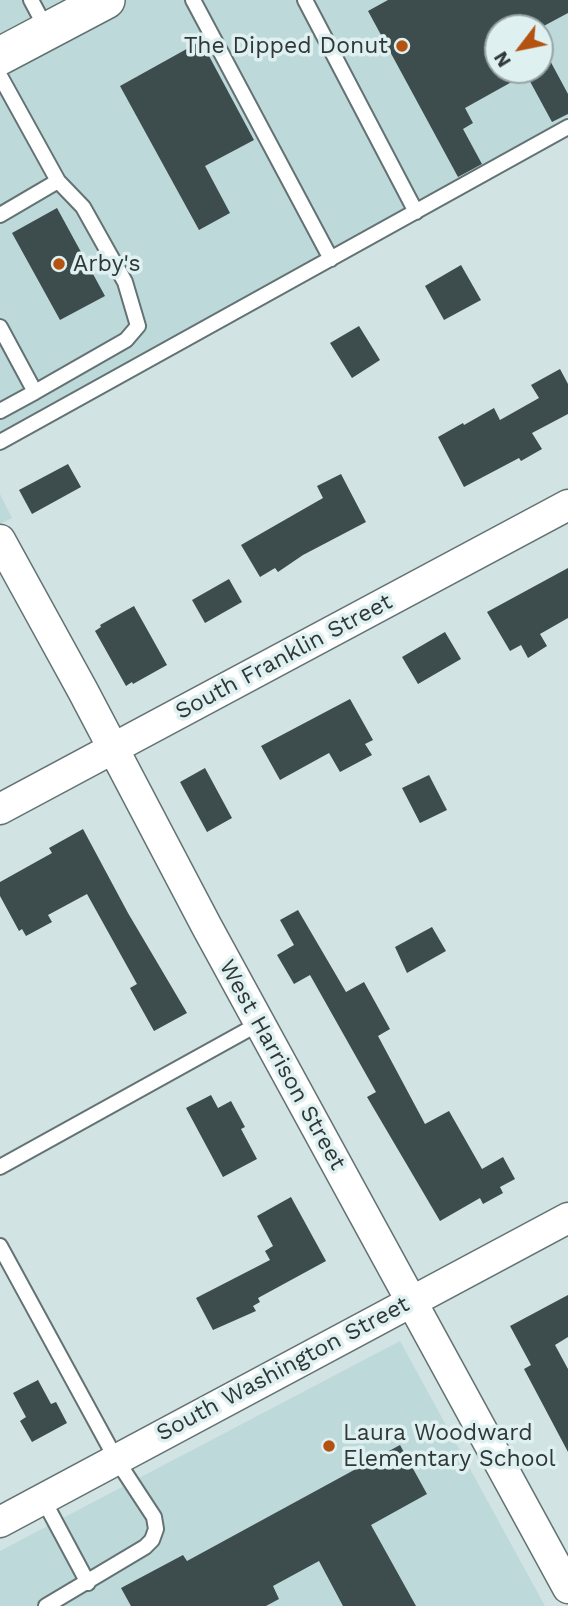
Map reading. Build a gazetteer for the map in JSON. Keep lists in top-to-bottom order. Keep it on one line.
{"streets":{"street":["South Franklin Street","West Harrison Street","South Washington Street"]},"crossings":[["South Franklin Street","West Harrison Street"],["West Harrison Street","South Washington Street"]],"places":["The Dipped Donut","Arby's","Laura Woodward Elementary School"],"north":"bottom left"}
